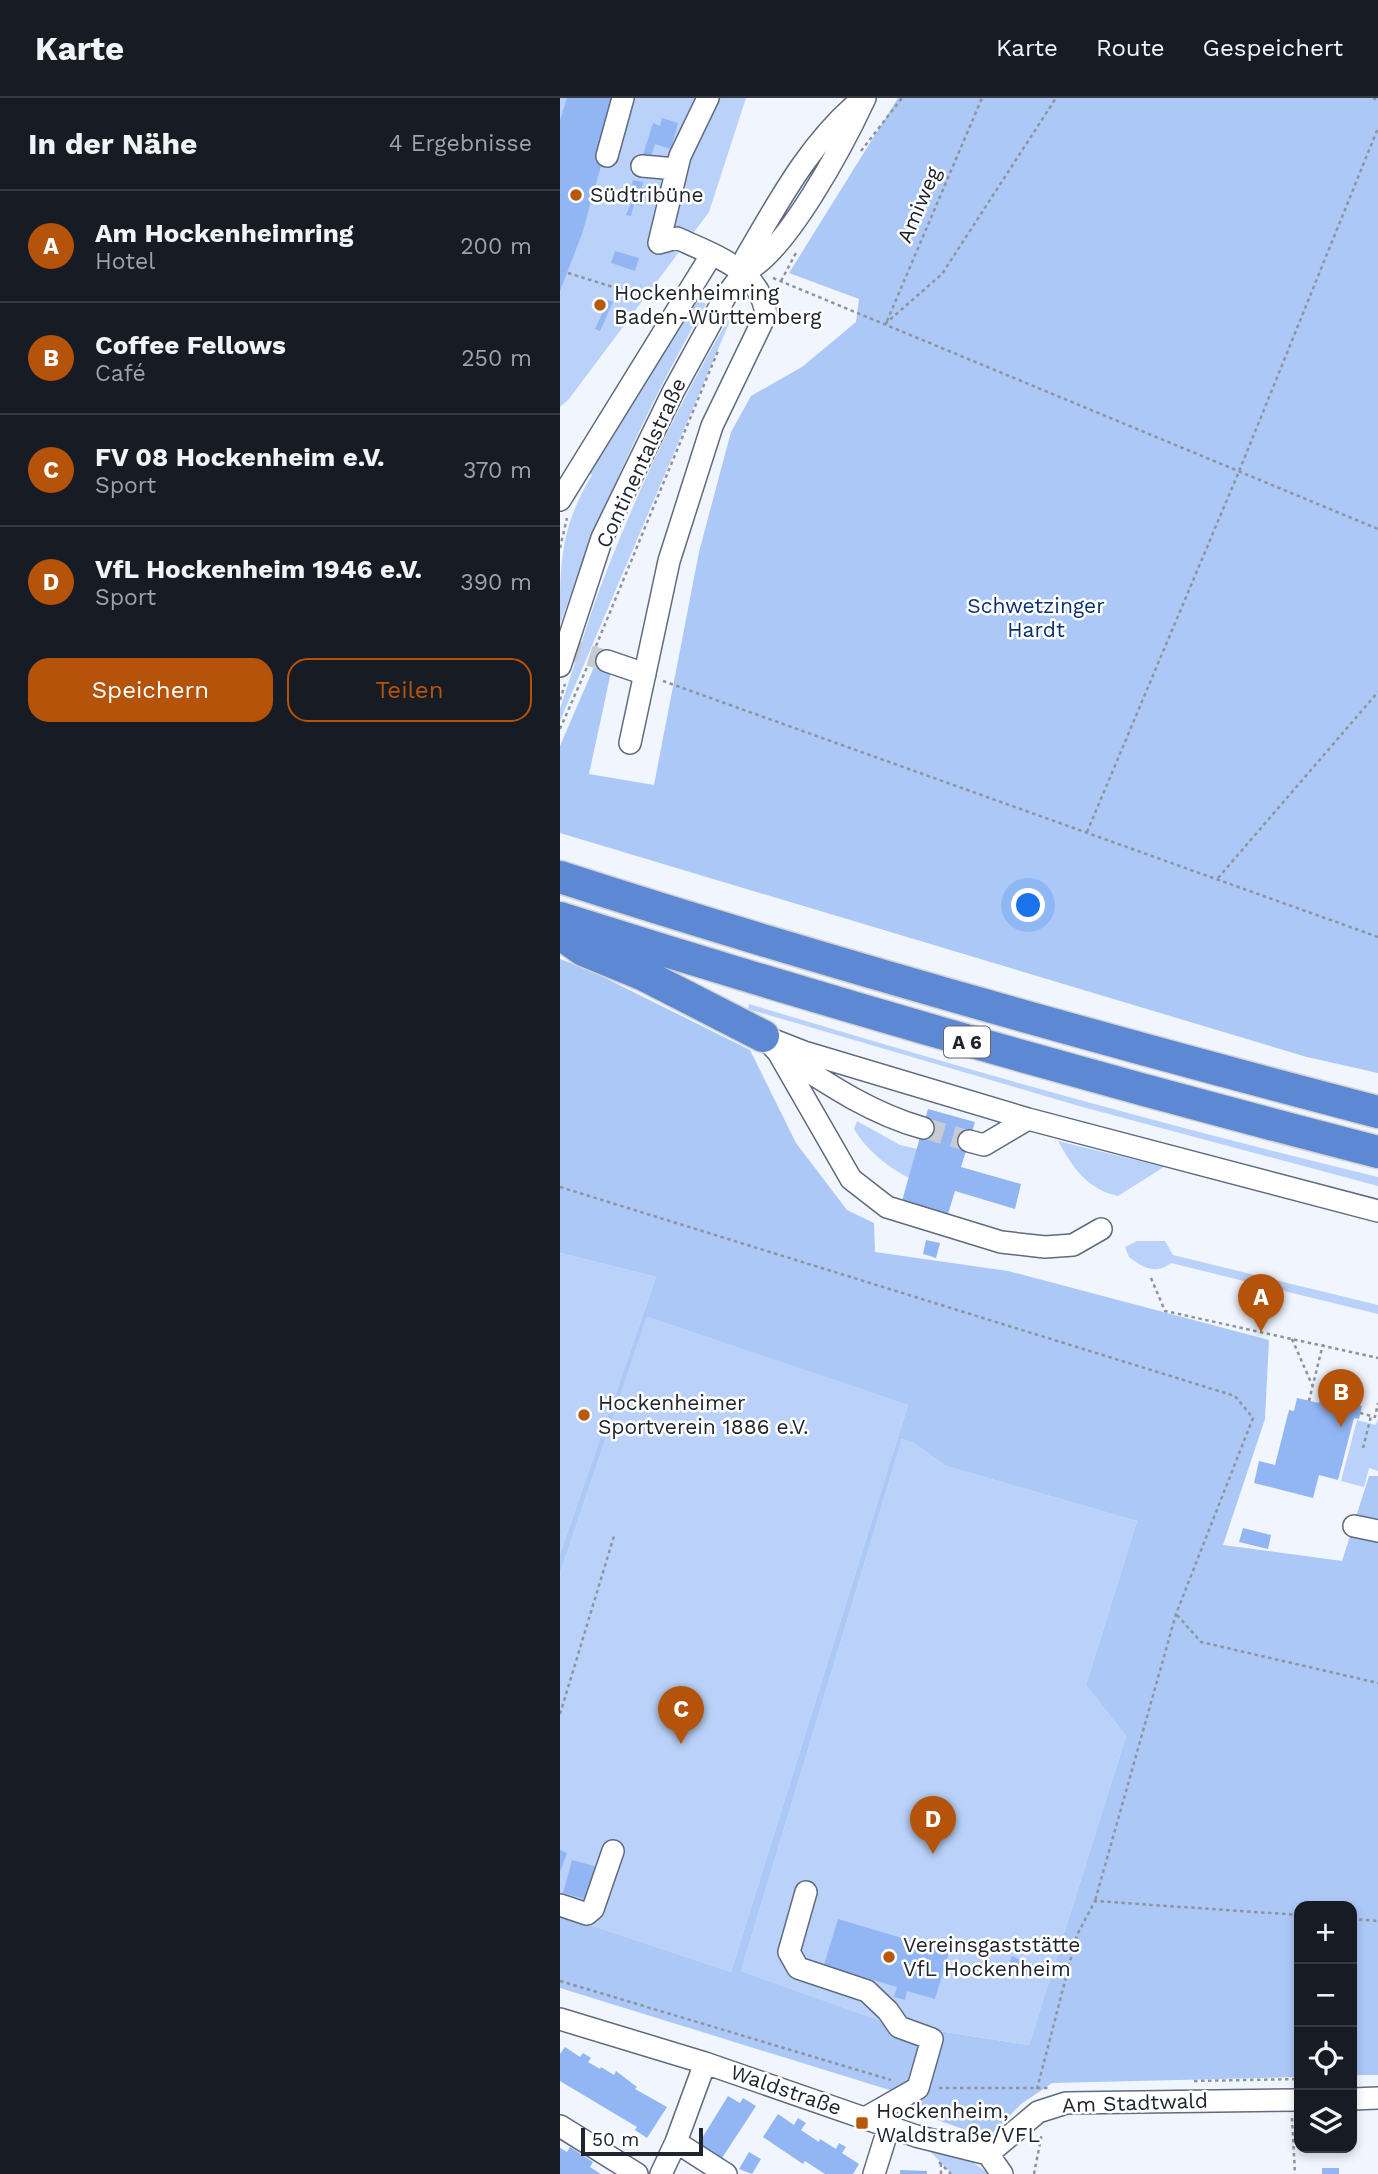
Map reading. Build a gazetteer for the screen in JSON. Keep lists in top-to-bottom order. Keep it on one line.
{"streets":{"highway":["A 6"],"street":["Continentalstraße","Waldstraße","Am Stadtwald"],"path":["Amiweg"]},"crossings":[["Waldstraße","Am Stadtwald"]],"parks":["Schwetzinger Hardt"],"places":{"other":["Südtribüne","Hockenheimring Baden-Württemberg","Hockenheimer Sportverein 1886 e.V.","Vereinsgaststätte VfL Hockenheim"],"transit":["Hockenheim, Waldstraße/VFL"]},"scale_bar":"50 m","page":{"header":"Karte","nav":["Karte","Route","Gespeichert"],"heading":["In der Nähe","4 Ergebnisse"],"list":[{"mark":"A","name":"Am Hockenheimring","note":"Hotel","value":"200 m"},{"mark":"B","name":"Coffee Fellows","note":"Café","value":"250 m"},{"mark":"C","name":"FV 08 Hockenheim e.V.","note":"Sport","value":"370 m"},{"mark":"D","name":"VfL Hockenheim 1946 e.V.","note":"Sport","value":"390 m"}],"buttons":["Speichern","Teilen"],"pins":["A","B","C","D"],"map_buttons":["+","−"],"scale":"50 m"}}
